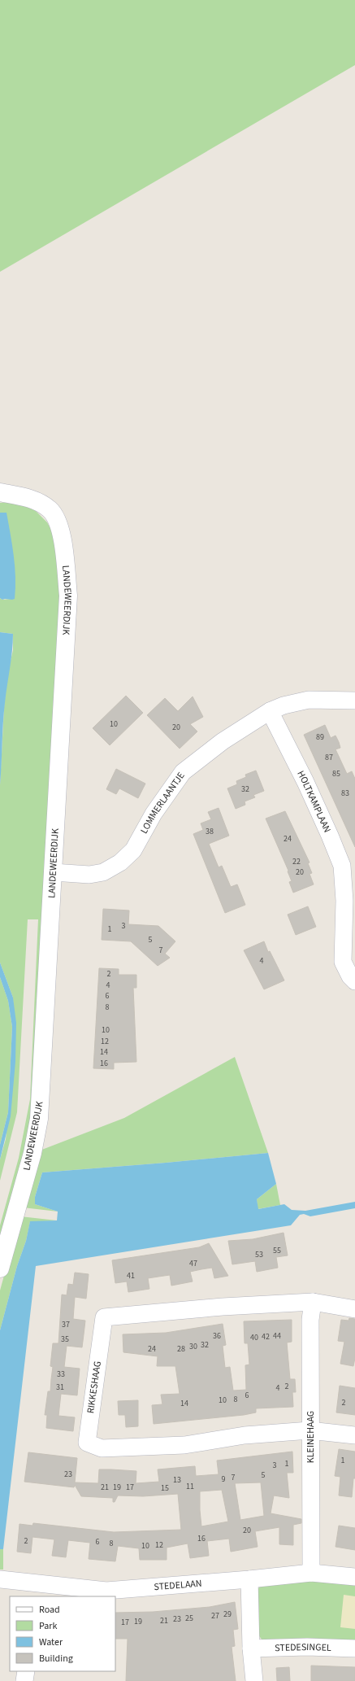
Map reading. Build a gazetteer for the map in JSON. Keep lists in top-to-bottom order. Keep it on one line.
{"streets":{"street":["LANDEWEERDIJK","HOLTKAMPLAAN","LOMMERLAANTJE","RIKKESHAAG","KLEINEHAAG","STEDELAAN","STEDESINGEL"]},"crossings":[["LANDEWEERDIJK","LOMMERLAANTJE"],["HOLTKAMPLAAN","LOMMERLAANTJE"],["RIKKESHAAG","KLEINEHAAG"],["KLEINEHAAG","STEDELAAN"]],"house_numbers":["10","20","89","87","85","32","83","38","24","22","20","3","1","5","7","4","2","4","6","8","10","12","14","16","55","53","47","41","37","36","44","42","40","35","32","30","24","28","33","2","31","4","6","8","10","2","14","1","1","3","23","5","7","9","13","11","21","19","17","15","20","16","2","6","8","12","10","29","27","25","23","21","19","17"],"legend":["Road","Park","Water","Building"]}
